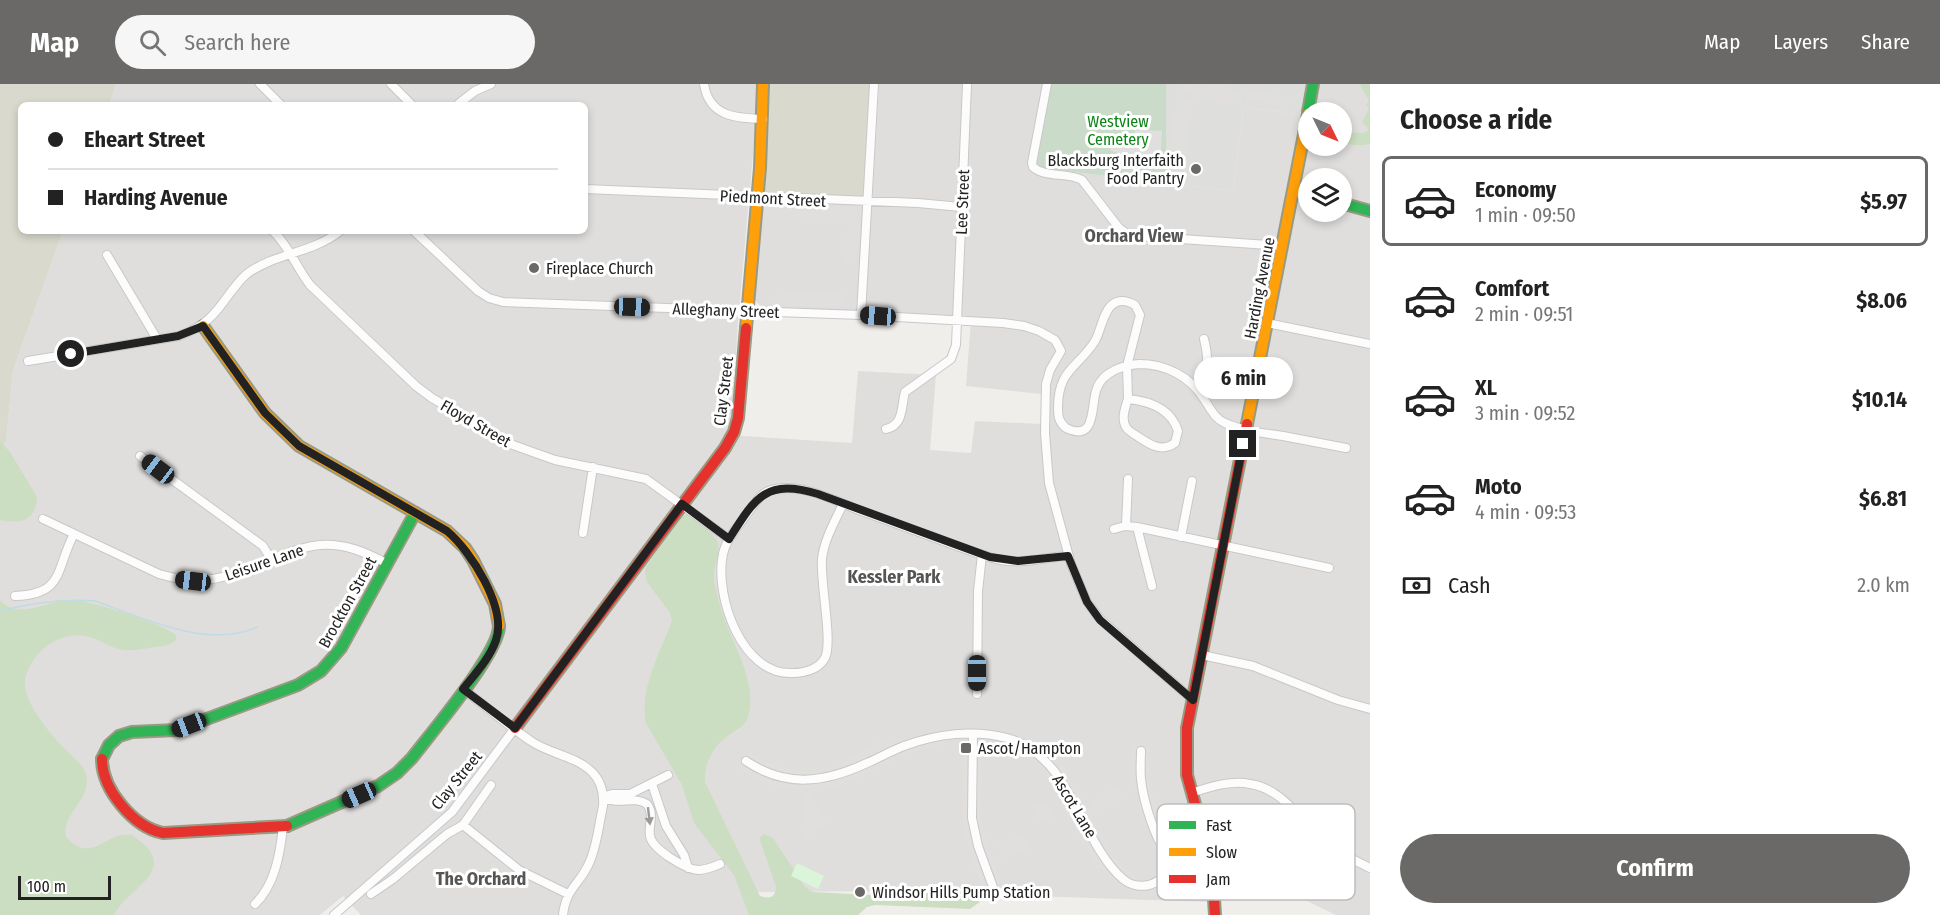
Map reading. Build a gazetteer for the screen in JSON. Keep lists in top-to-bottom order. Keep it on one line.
{"streets":{"street":["Piedmont Street","Lee Street","Harding Avenue","Alleghany Street","Clay Street","Floyd Street","Leisure Lane","Brockton Street","Ascot Lane"]},"crossings":[["Piedmont Street","Lee Street"],["Piedmont Street","Clay Street"],["Lee Street","Alleghany Street"],["Alleghany Street","Clay Street"],["Clay Street","Floyd Street"],["Leisure Lane","Brockton Street"]],"districts":["Orchard View","Kessler Park","The Orchard"],"parks":["Westview Cemetery"],"places":{"other":["Blacksburg Interfaith Food Pantry","Fireplace Church","Windsor Hills Pump Station"],"transit":["Ascot/Hampton"]},"legend":["Fast","Slow","Jam"],"scale_bar":"100 m","north":"bottom right","page":{"header":"Map","search":"Search here","nav":["Map","Layers","Share"],"heading":"Choose a ride","banner":["Eheart Street","Harding Avenue"],"list":[{"name":"Economy","note":"1 min · 09:50","value":"$5.97"},{"name":"Comfort","note":"2 min · 09:51","value":"$8.06"},{"name":"XL","note":"3 min · 09:52","value":"$10.14"},{"name":"Moto","note":"4 min · 09:53","value":"$6.81"}],"bubble":"6 min","pay":["Cash","2.0 km"],"buttons":"Confirm","scale":"100 m"}}
